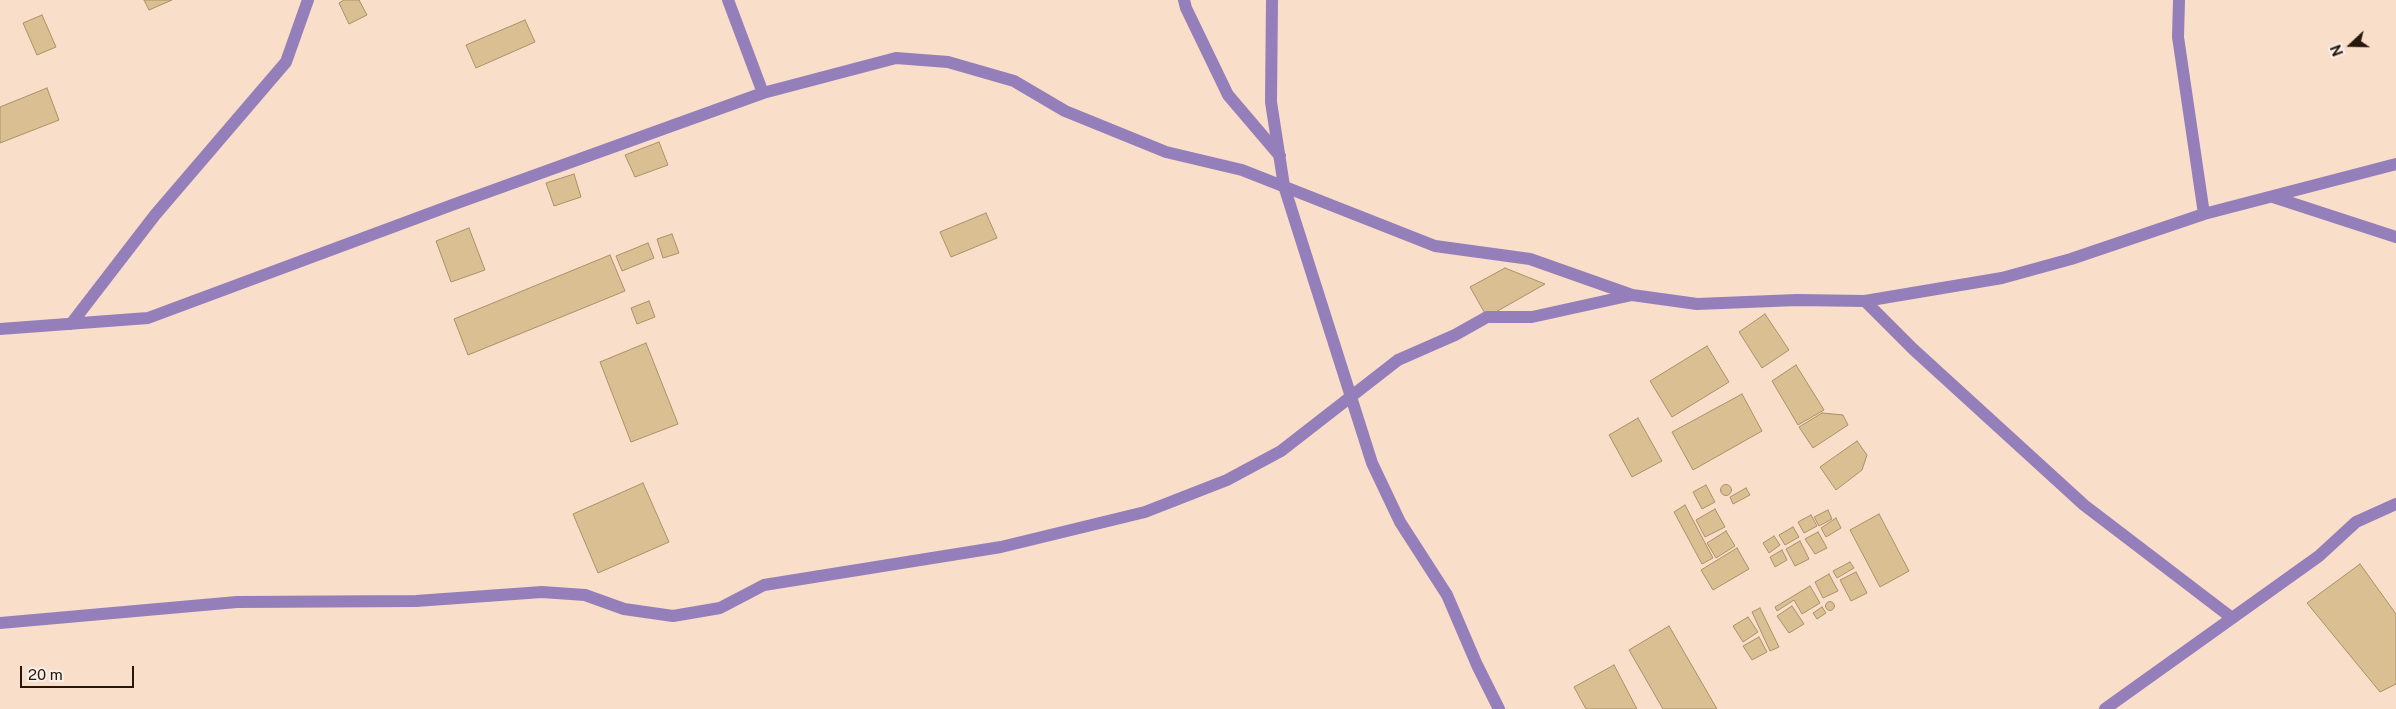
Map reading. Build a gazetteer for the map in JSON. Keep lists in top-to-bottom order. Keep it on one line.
{"scale_bar":"20 m","north":"left"}
